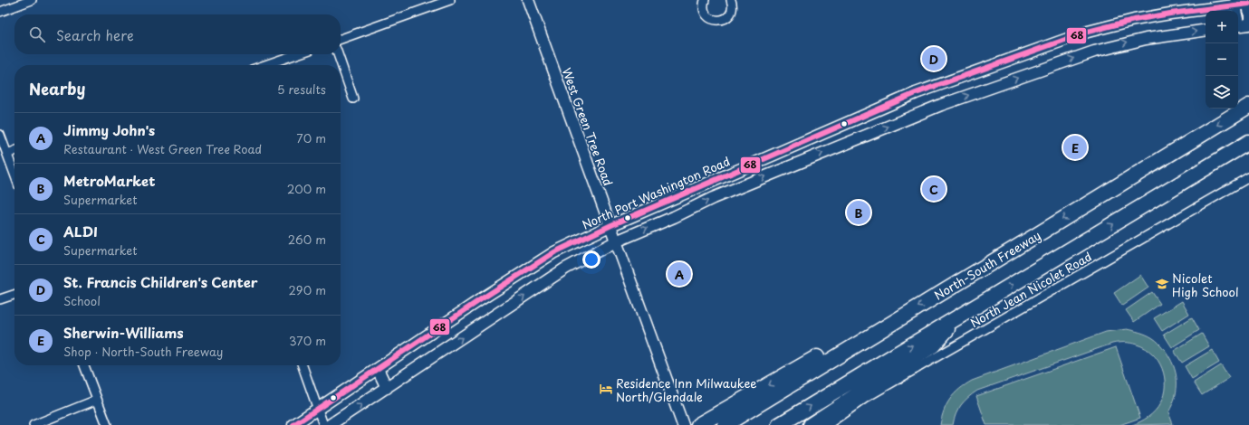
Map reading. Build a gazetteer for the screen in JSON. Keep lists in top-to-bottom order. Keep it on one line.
{"streets":{"highway":["North-South Freeway"],"main road":["West Green Tree Road","North Port Washington Road"],"street":["North Jean Nicolet Road"]},"crossings":[["West Green Tree Road","North Port Washington Road"]],"places":{"school or university":["Nicolet High School"],"hotel":["Residence Inn Milwaukee North/Glendale"]},"lines":["transit line 68"],"page":{"map_buttons":["+","−"],"search":"Search here","pins":["D","E","C","B","A"],"heading":["Nearby","5 results"],"list":[{"mark":"A","name":"Jimmy John's","note":"Restaurant · West Green Tree Road","value":"70 m"},{"mark":"B","name":"MetroMarket","note":"Supermarket","value":"200 m"},{"mark":"C","name":"ALDI","note":"Supermarket","value":"260 m"},{"mark":"D","name":"St. Francis Children's Center","note":"School","value":"290 m"},{"mark":"E","name":"Sherwin-Williams","note":"Shop · North-South Freeway","value":"370 m"}]}}
